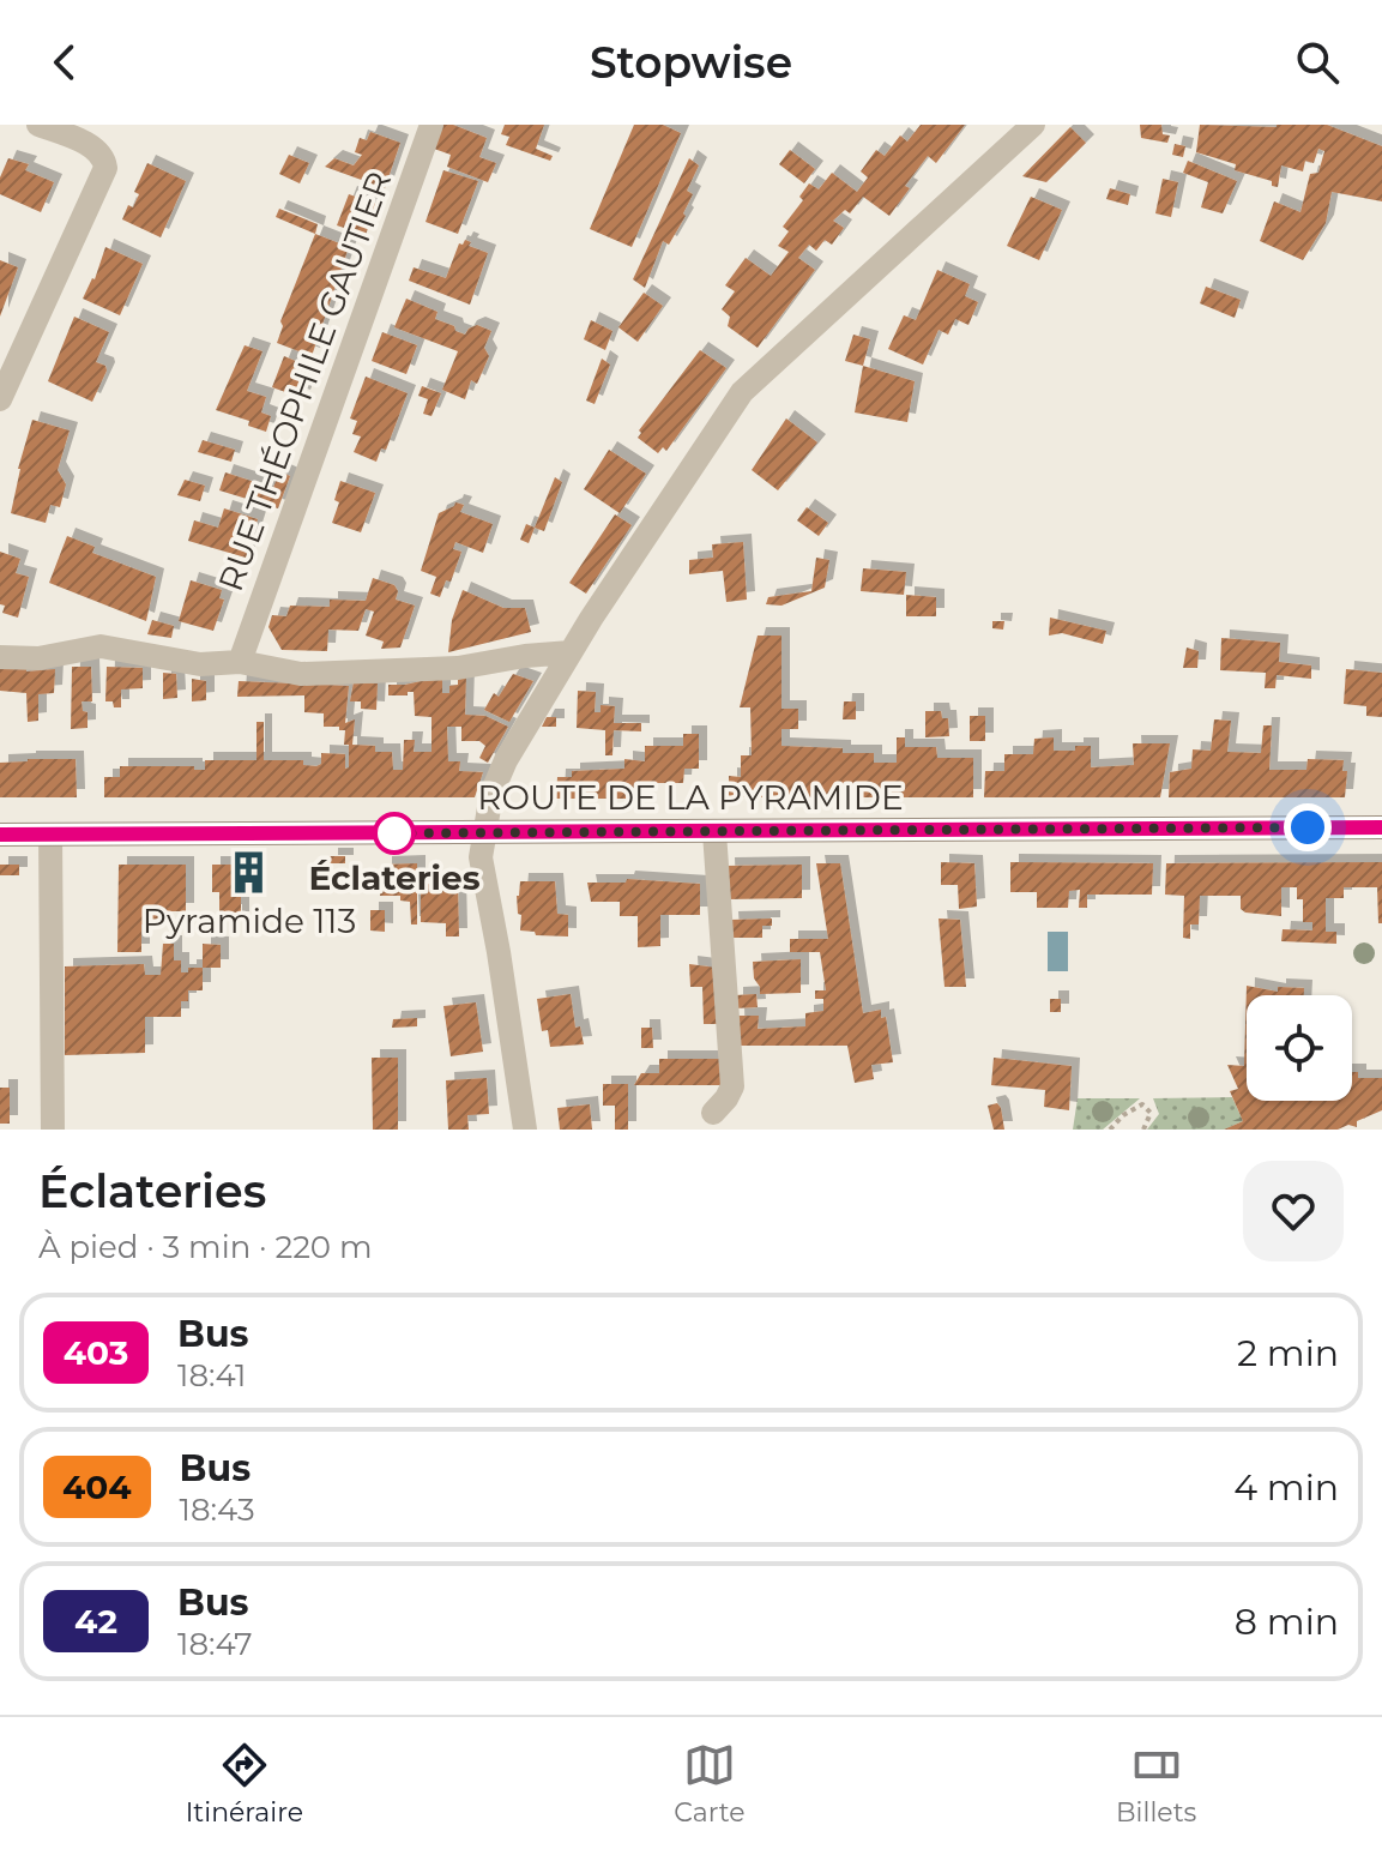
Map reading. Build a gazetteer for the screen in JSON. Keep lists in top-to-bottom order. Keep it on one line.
{"streets":{"main road":["ROUTE DE LA PYRAMIDE"],"street":["RUE THÉOPHILE GAUTIER"]},"places":{"other":["Éclateries"],"building":["Pyramide 113"]},"lines":["bus line 403"],"page":{"header":"Stopwise","heading":["Éclateries","À pied · 3 min · 220 m"],"list":[{"mark":"403","name":"Bus","note":"18:41","value":"2 min"},{"mark":"404","name":"Bus","note":"18:43","value":"4 min"},{"mark":"42","name":"Bus","note":"18:47","value":"8 min"}],"tabs":["Itinéraire","Carte","Billets"]}}
